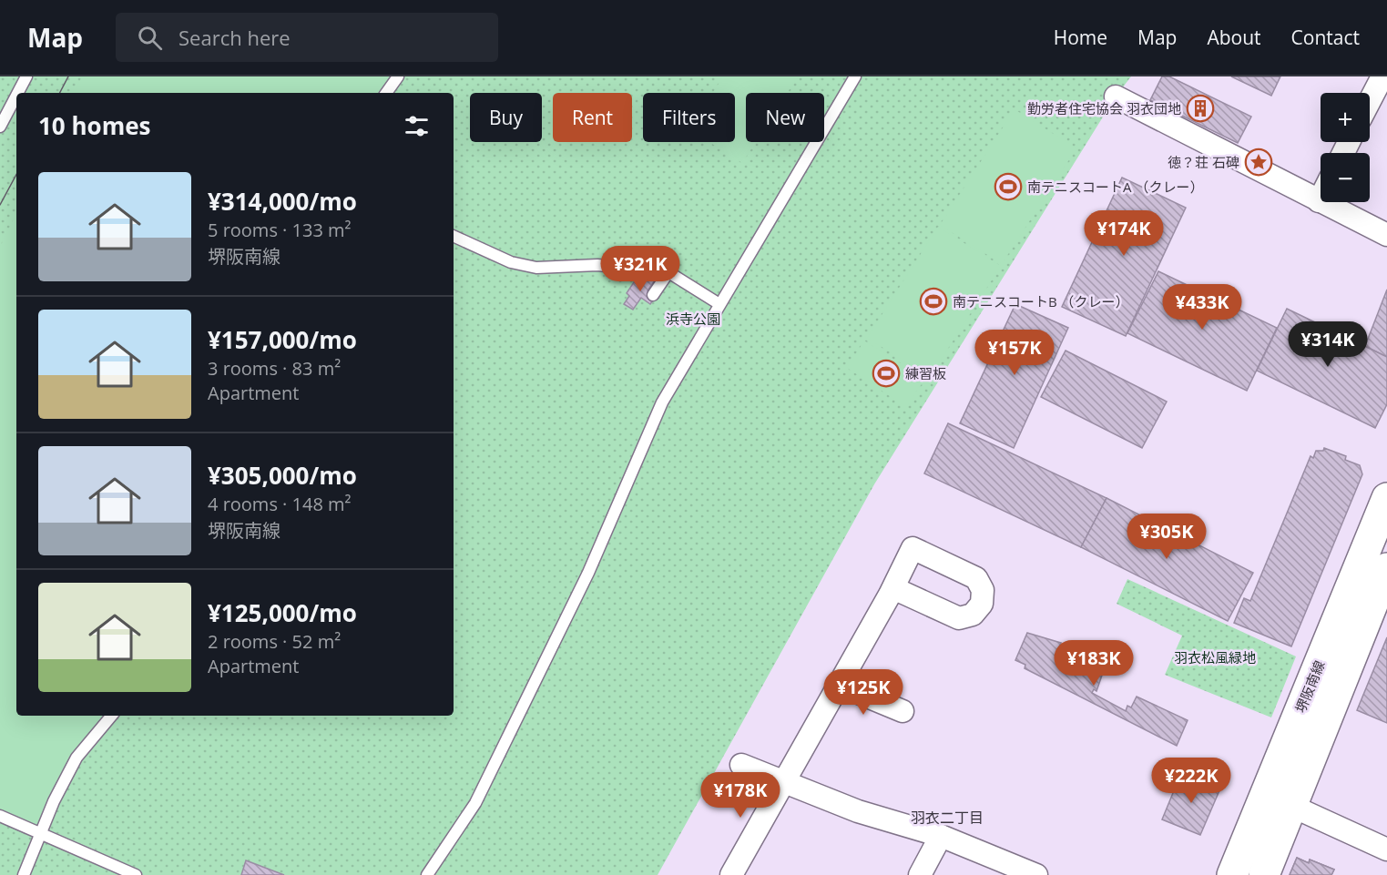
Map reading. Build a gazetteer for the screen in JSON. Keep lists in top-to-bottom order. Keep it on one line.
{"streets":{"main road":["堺阪南線"]},"districts":["羽衣二丁目"],"parks":["浜寺公園","羽衣松風緑地"],"places":{"building":["勤労者住宅協会 羽衣団地"],"place":["徳？荘 石碑"],"sports":["南テニスコートA （クレー）","南テニスコートB （クレー）","練習板"]},"page":{"header":"Map","search":"Search here","nav":["Home","Map","About","Contact"],"map_buttons":["+","−"],"chip":["Buy","Rent","Filters","New"],"heading":"10 homes","list":[{"name":"¥314,000/mo","note":"5 rooms · 133 m² · 堺阪南線"},{"name":"¥157,000/mo","note":"3 rooms · 83 m² · Apartment"},{"name":"¥305,000/mo","note":"4 rooms · 148 m² · 堺阪南線"},{"name":"¥125,000/mo","note":"2 rooms · 52 m² · Apartment"}],"price":["¥174K","¥321K","¥433K","¥314K","¥157K","¥305K","¥183K","¥125K","¥222K","¥178K"]}}
